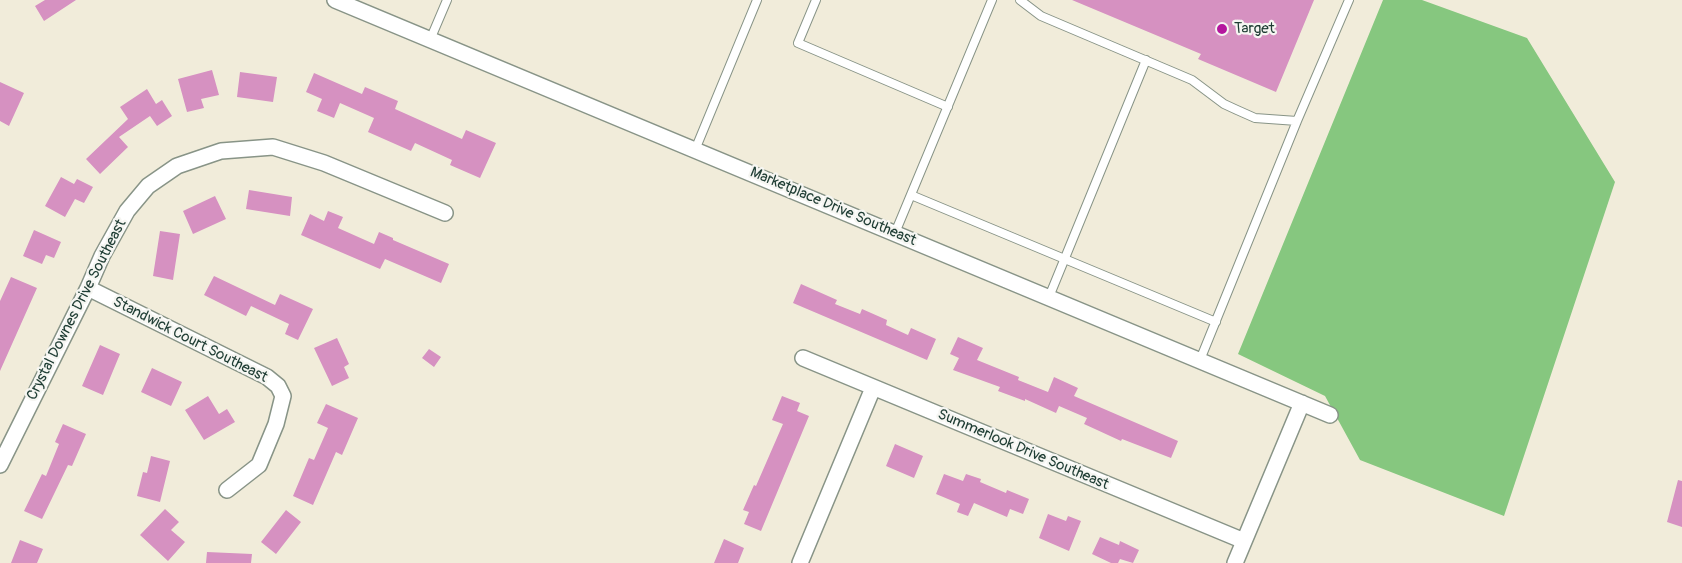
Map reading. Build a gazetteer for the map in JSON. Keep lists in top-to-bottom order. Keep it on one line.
{"streets":{"street":["Marketplace Drive Southeast","Crystal Downes Drive Southeast","Standwick Court Southeast","Summerlook Drive Southeast"]},"crossings":[["Crystal Downes Drive Southeast","Standwick Court Southeast"]],"places":["Target"]}
